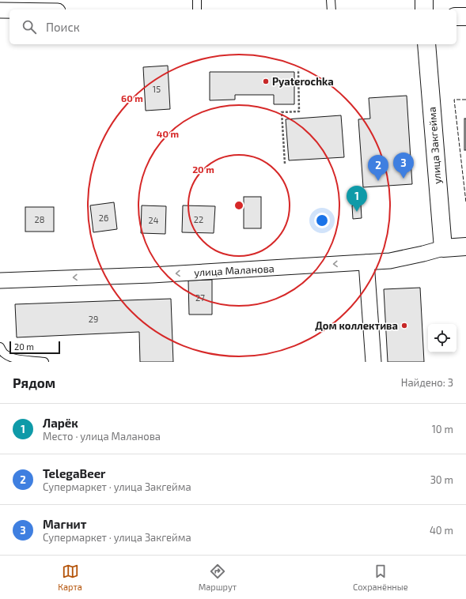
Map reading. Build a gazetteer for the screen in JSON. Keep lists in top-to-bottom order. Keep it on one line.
{"streets":{"street":["улица Закгейма","улица Маланова"]},"crossings":[["улица Закгейма","улица Маланова"]],"one_way":["улица Маланова"],"places":["Pyaterochka","Дом коллектива"],"house_numbers":["15","26","28","22","24","27","29"],"scale_bar":"20 m","page":{"search":"Поиск","pins":["3","2","1"],"scale":"20 m","heading":["Рядом","Найдено: 3"],"list":[{"mark":"1","name":"Ларёк","note":"Место · улица Маланова","value":"10 m"},{"mark":"2","name":"TelegaBeer","note":"Супермаркет · улица Закгейма","value":"30 m"},{"mark":"3","name":"Магнит","note":"Супермаркет · улица Закгейма","value":"40 m"}],"nav":["Карта","Маршрут","Сохранённые"]},"rings":["60 m","40 m","20 m"]}
